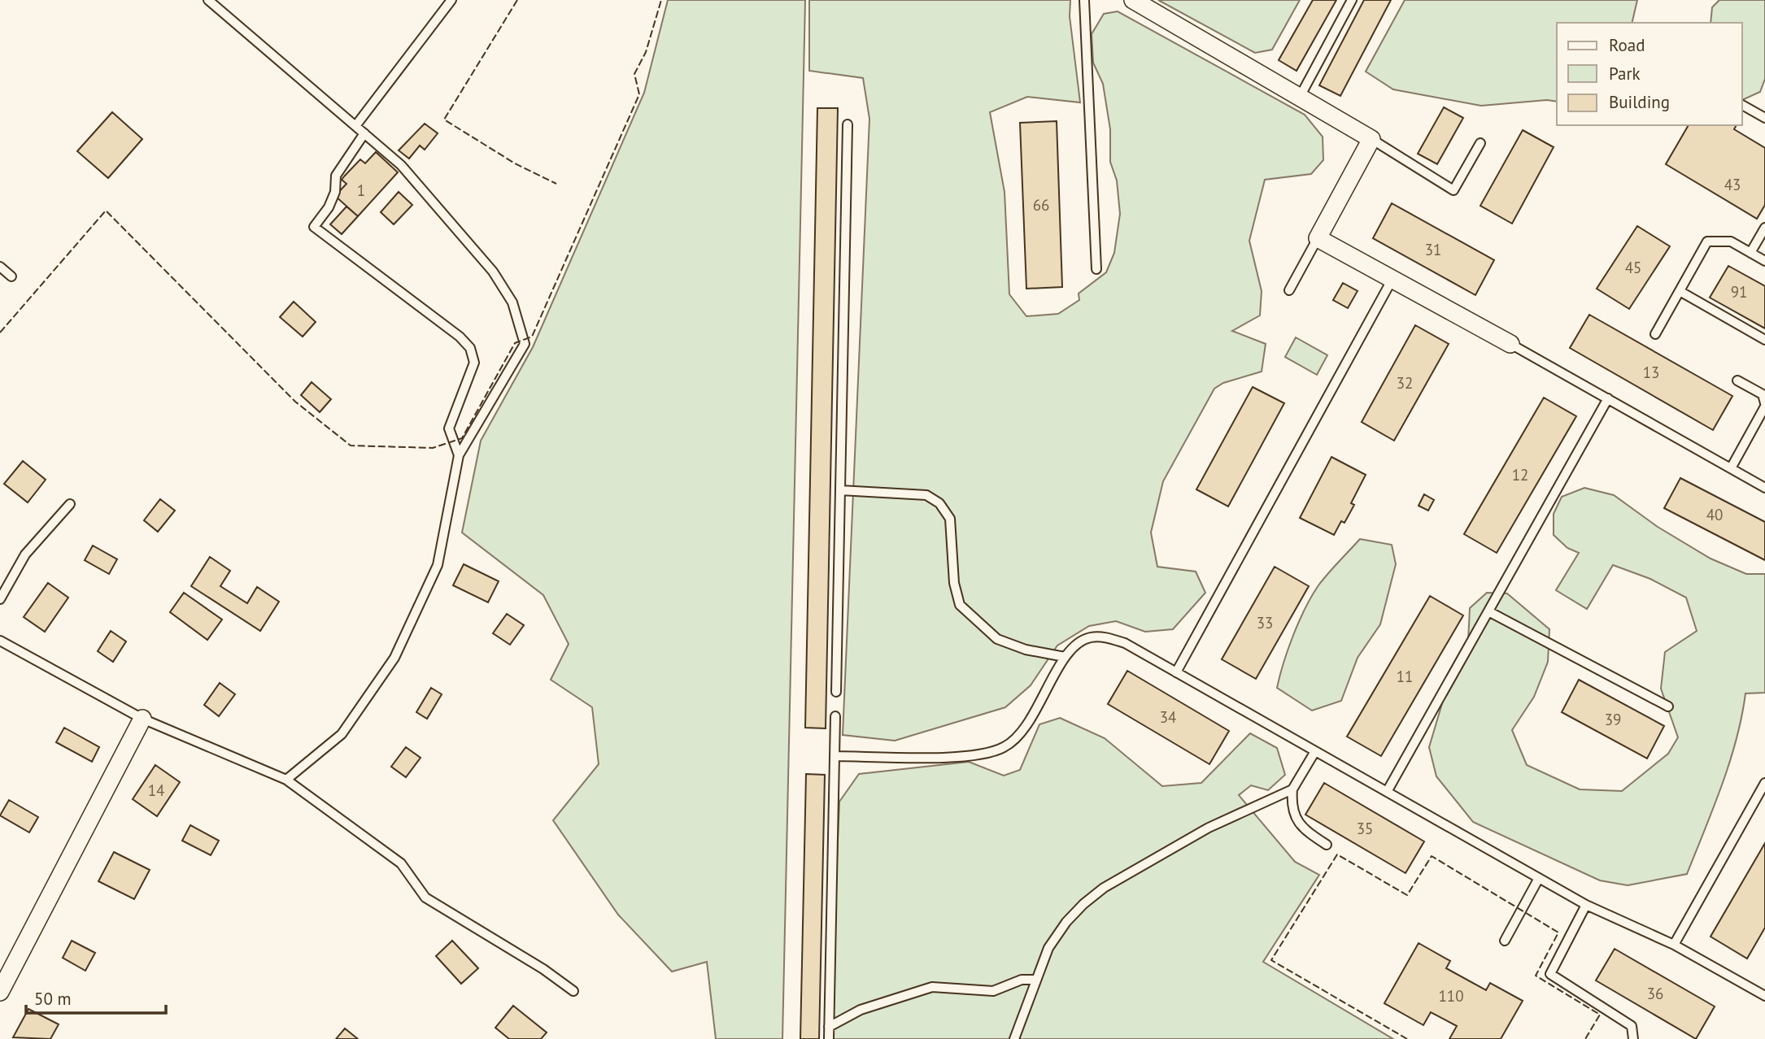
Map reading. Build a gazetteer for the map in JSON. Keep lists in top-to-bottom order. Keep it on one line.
{"house_numbers":["43","1","66","31","45","91","13","32","12","40","33","11","34","39","14","35","36","110"],"legend":["Road","Park","Building"],"scale_bar":"50 m"}
